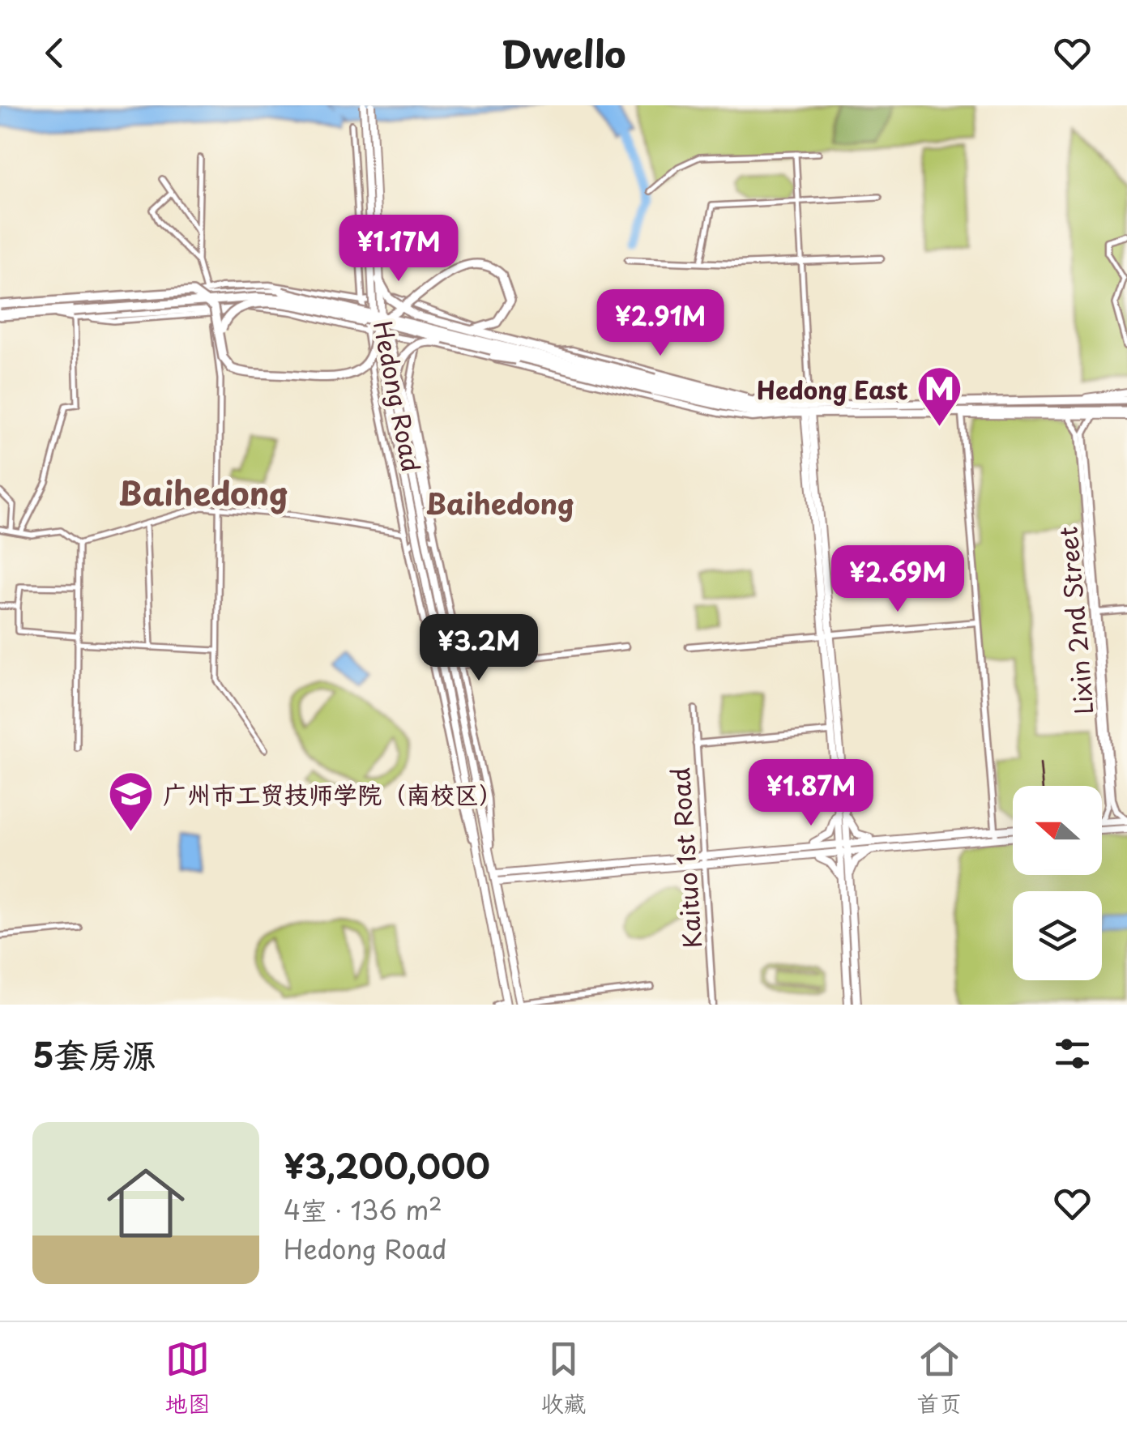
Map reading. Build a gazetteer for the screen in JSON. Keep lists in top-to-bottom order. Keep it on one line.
{"streets":{"main road":["Hedong Road"],"street":["Lixin 2nd Street","Kaituo 1st Road"]},"districts":["Baihedong","Baihedong"],"places":{"metro station":["Hedong East"],"school or university":["广州市工贸技师学院（南校区）"]},"north":"left","page":{"header":"Dwello","price":["¥1.17M","¥2.91M","¥2.69M","¥3.2M","¥1.87M"],"heading":"5套房源","list":[{"name":"¥3,200,000","note":"4室 · 136 m² · Hedong Road"}],"tabs":["地图","收藏","首页"]}}
